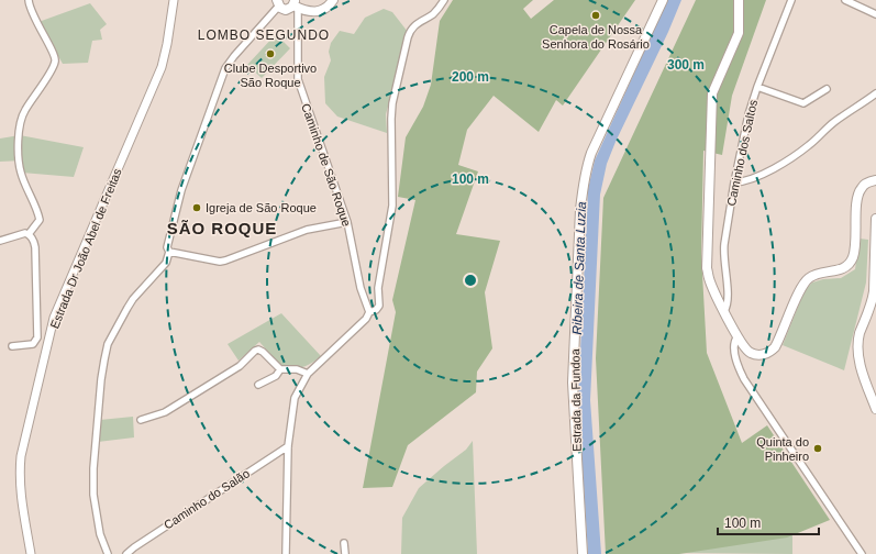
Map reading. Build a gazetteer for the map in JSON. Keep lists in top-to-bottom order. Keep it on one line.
{"streets":{"main road":["Estrada da Fundoa"],"street":["Caminho dos Saltos","Caminho de São Roque","Estrada Dr João Abel de Freitas","Caminho do Salão"]},"districts":["LOMBO SEGUNDO","SÃO ROQUE"],"water":["Ribeira de Santa Luzia"],"places":["Capela de Nossa Senhora do Rosário","Clube Desportivo São Roque","Igreja de São Roque","Quinta do Pinheiro"],"scale_bar":"100 m","rings":["300 m","200 m","100 m"]}
